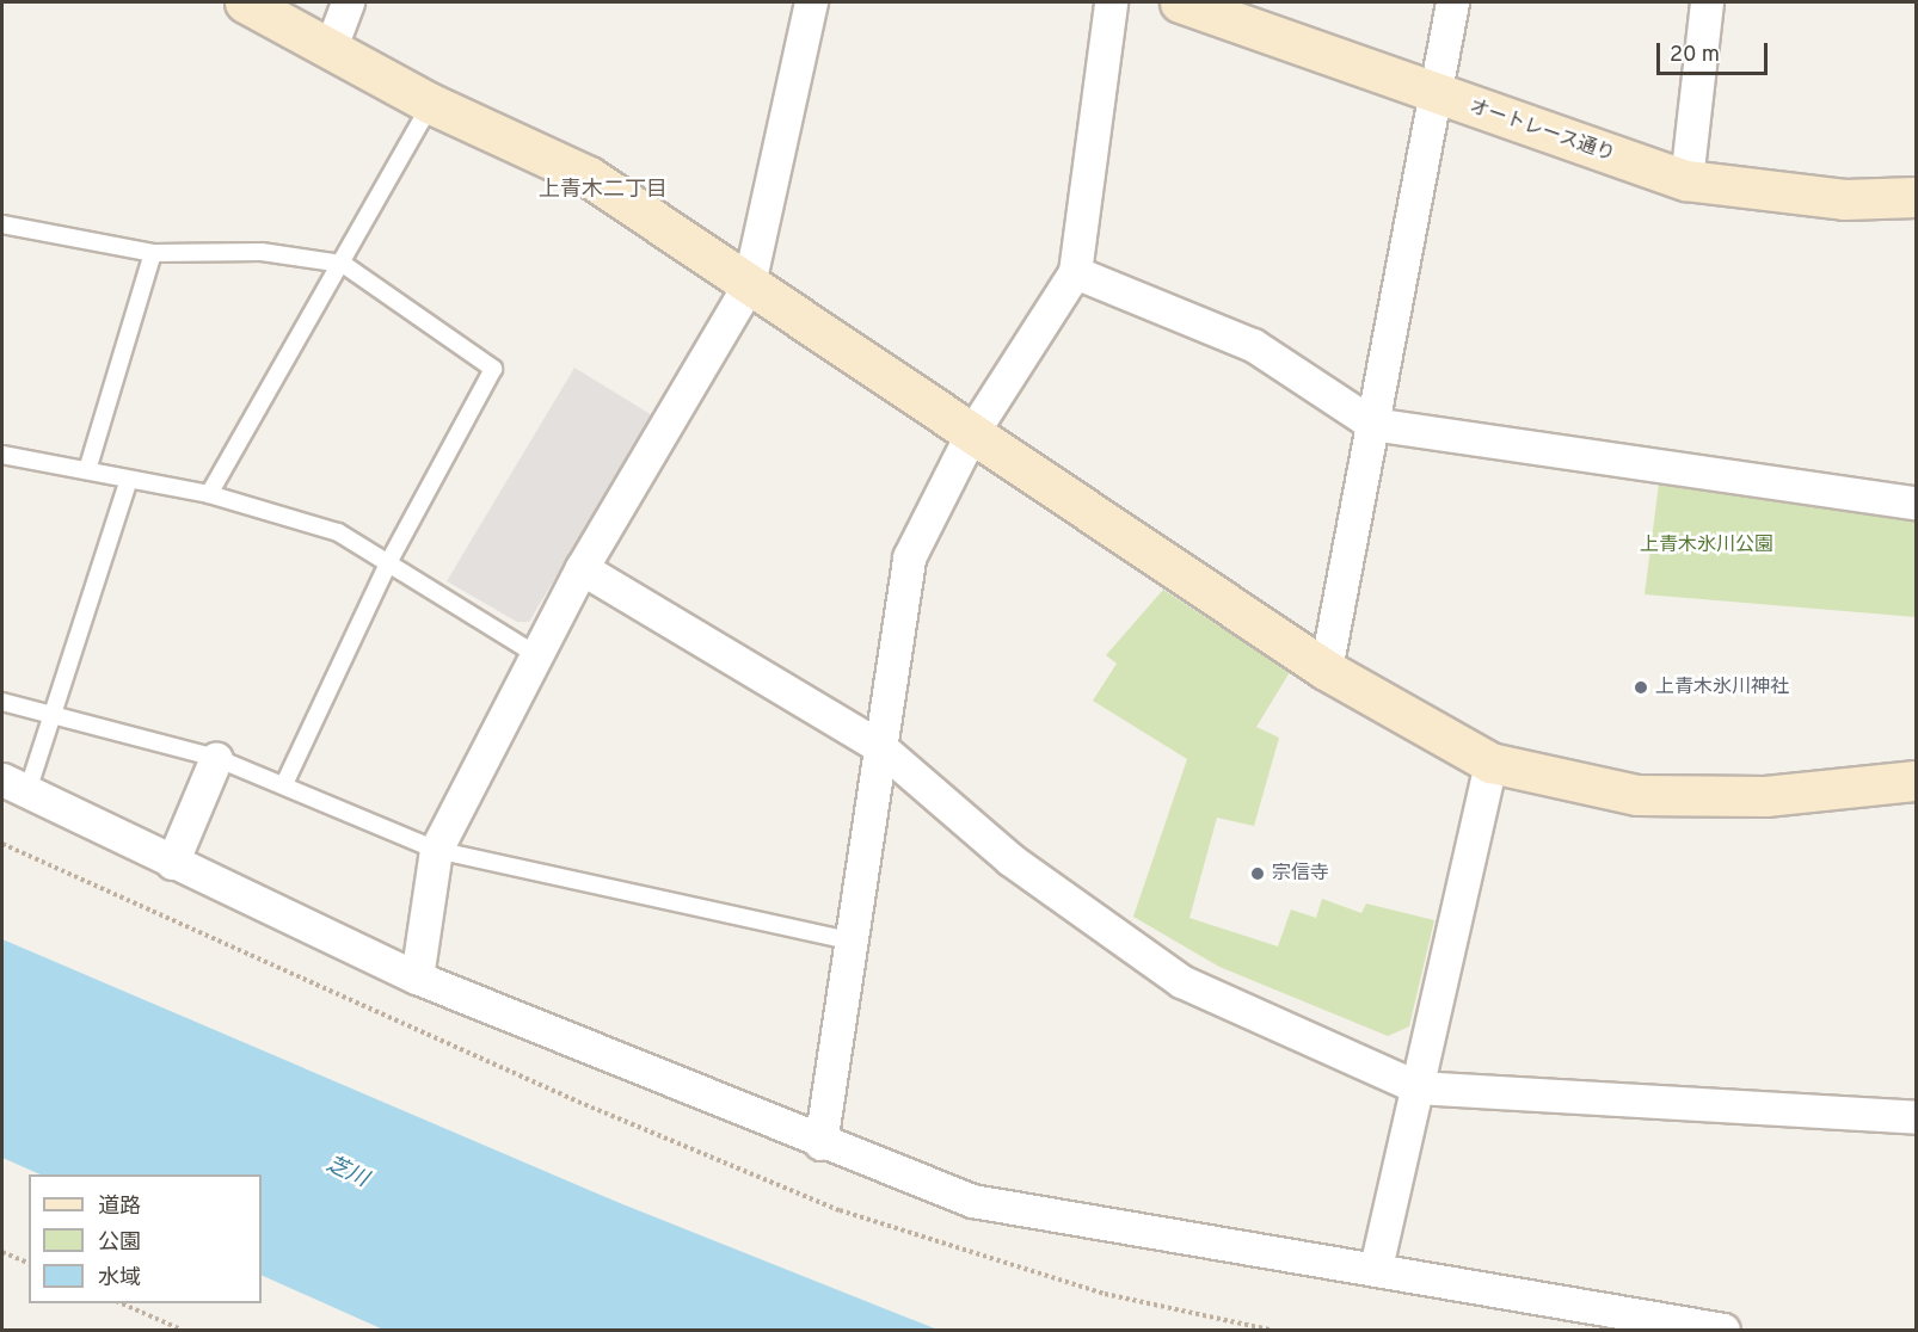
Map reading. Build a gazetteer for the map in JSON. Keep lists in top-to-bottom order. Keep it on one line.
{"streets":{"street":["オートレース通り"]},"districts":["上青木二丁目"],"water":["芝川"],"parks":["上青木氷川公園"],"places":["上青木氷川神社","宗信寺"],"legend":["道路","公園","水域"],"scale_bar":"20 m"}
